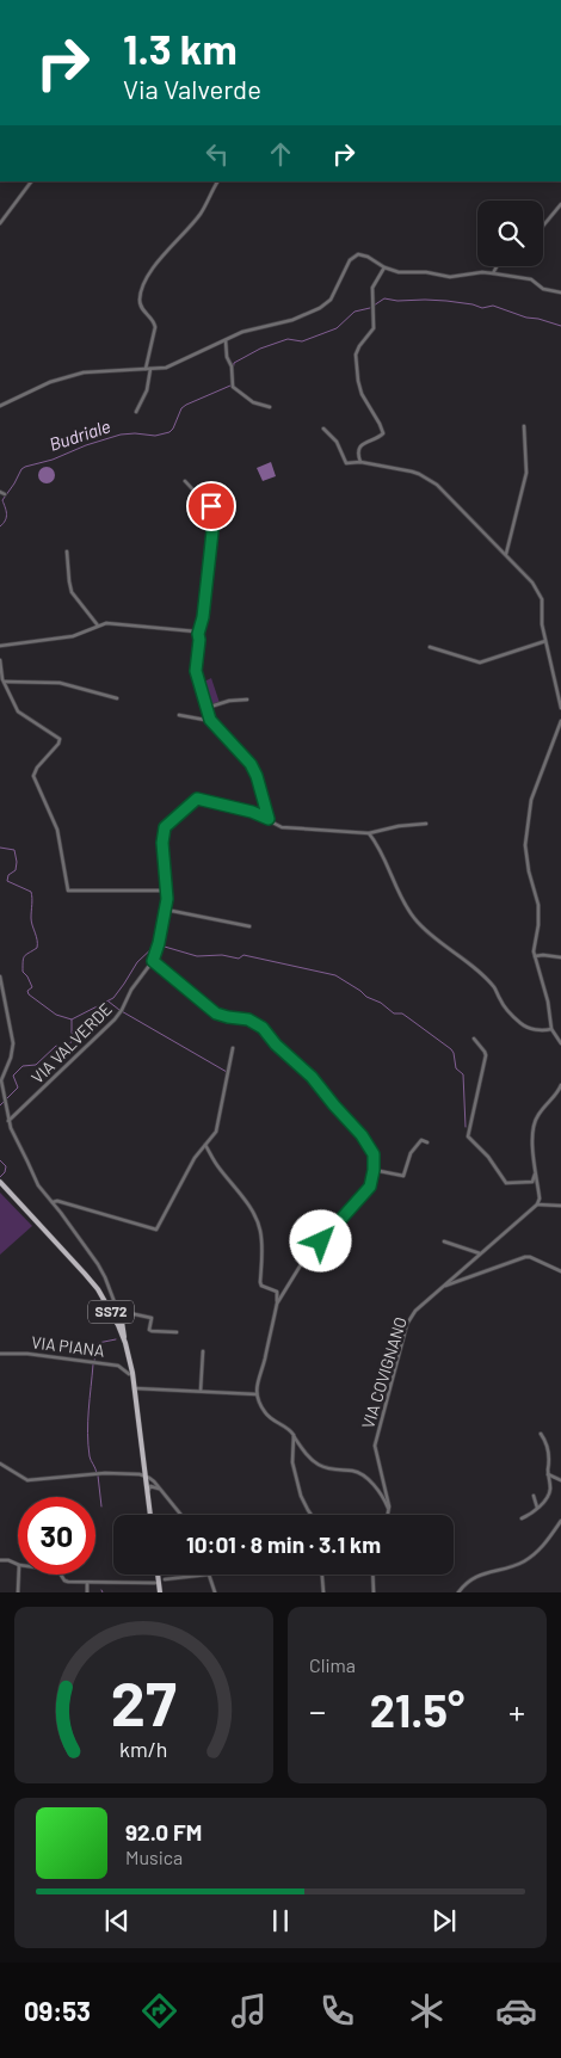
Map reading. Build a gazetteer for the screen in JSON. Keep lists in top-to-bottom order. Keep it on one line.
{"streets":{"main road":["SS72"],"street":["VIA VALVERDE","VIA PIANA","VIA COVIGNANO"]},"crossings":[["SS72","VIA PIANA"]],"water":["Budriale"],"page":{"turn":["1.3 km","Via Valverde"],"limit":"30","trip":"10:01 · 8 min · 3.1 km","tile":"Clima","heat":["−","21.5°","+"],"song":["92.0 FM","Musica"],"tabs":"09:53","gauge":["27","km/h"]}}
